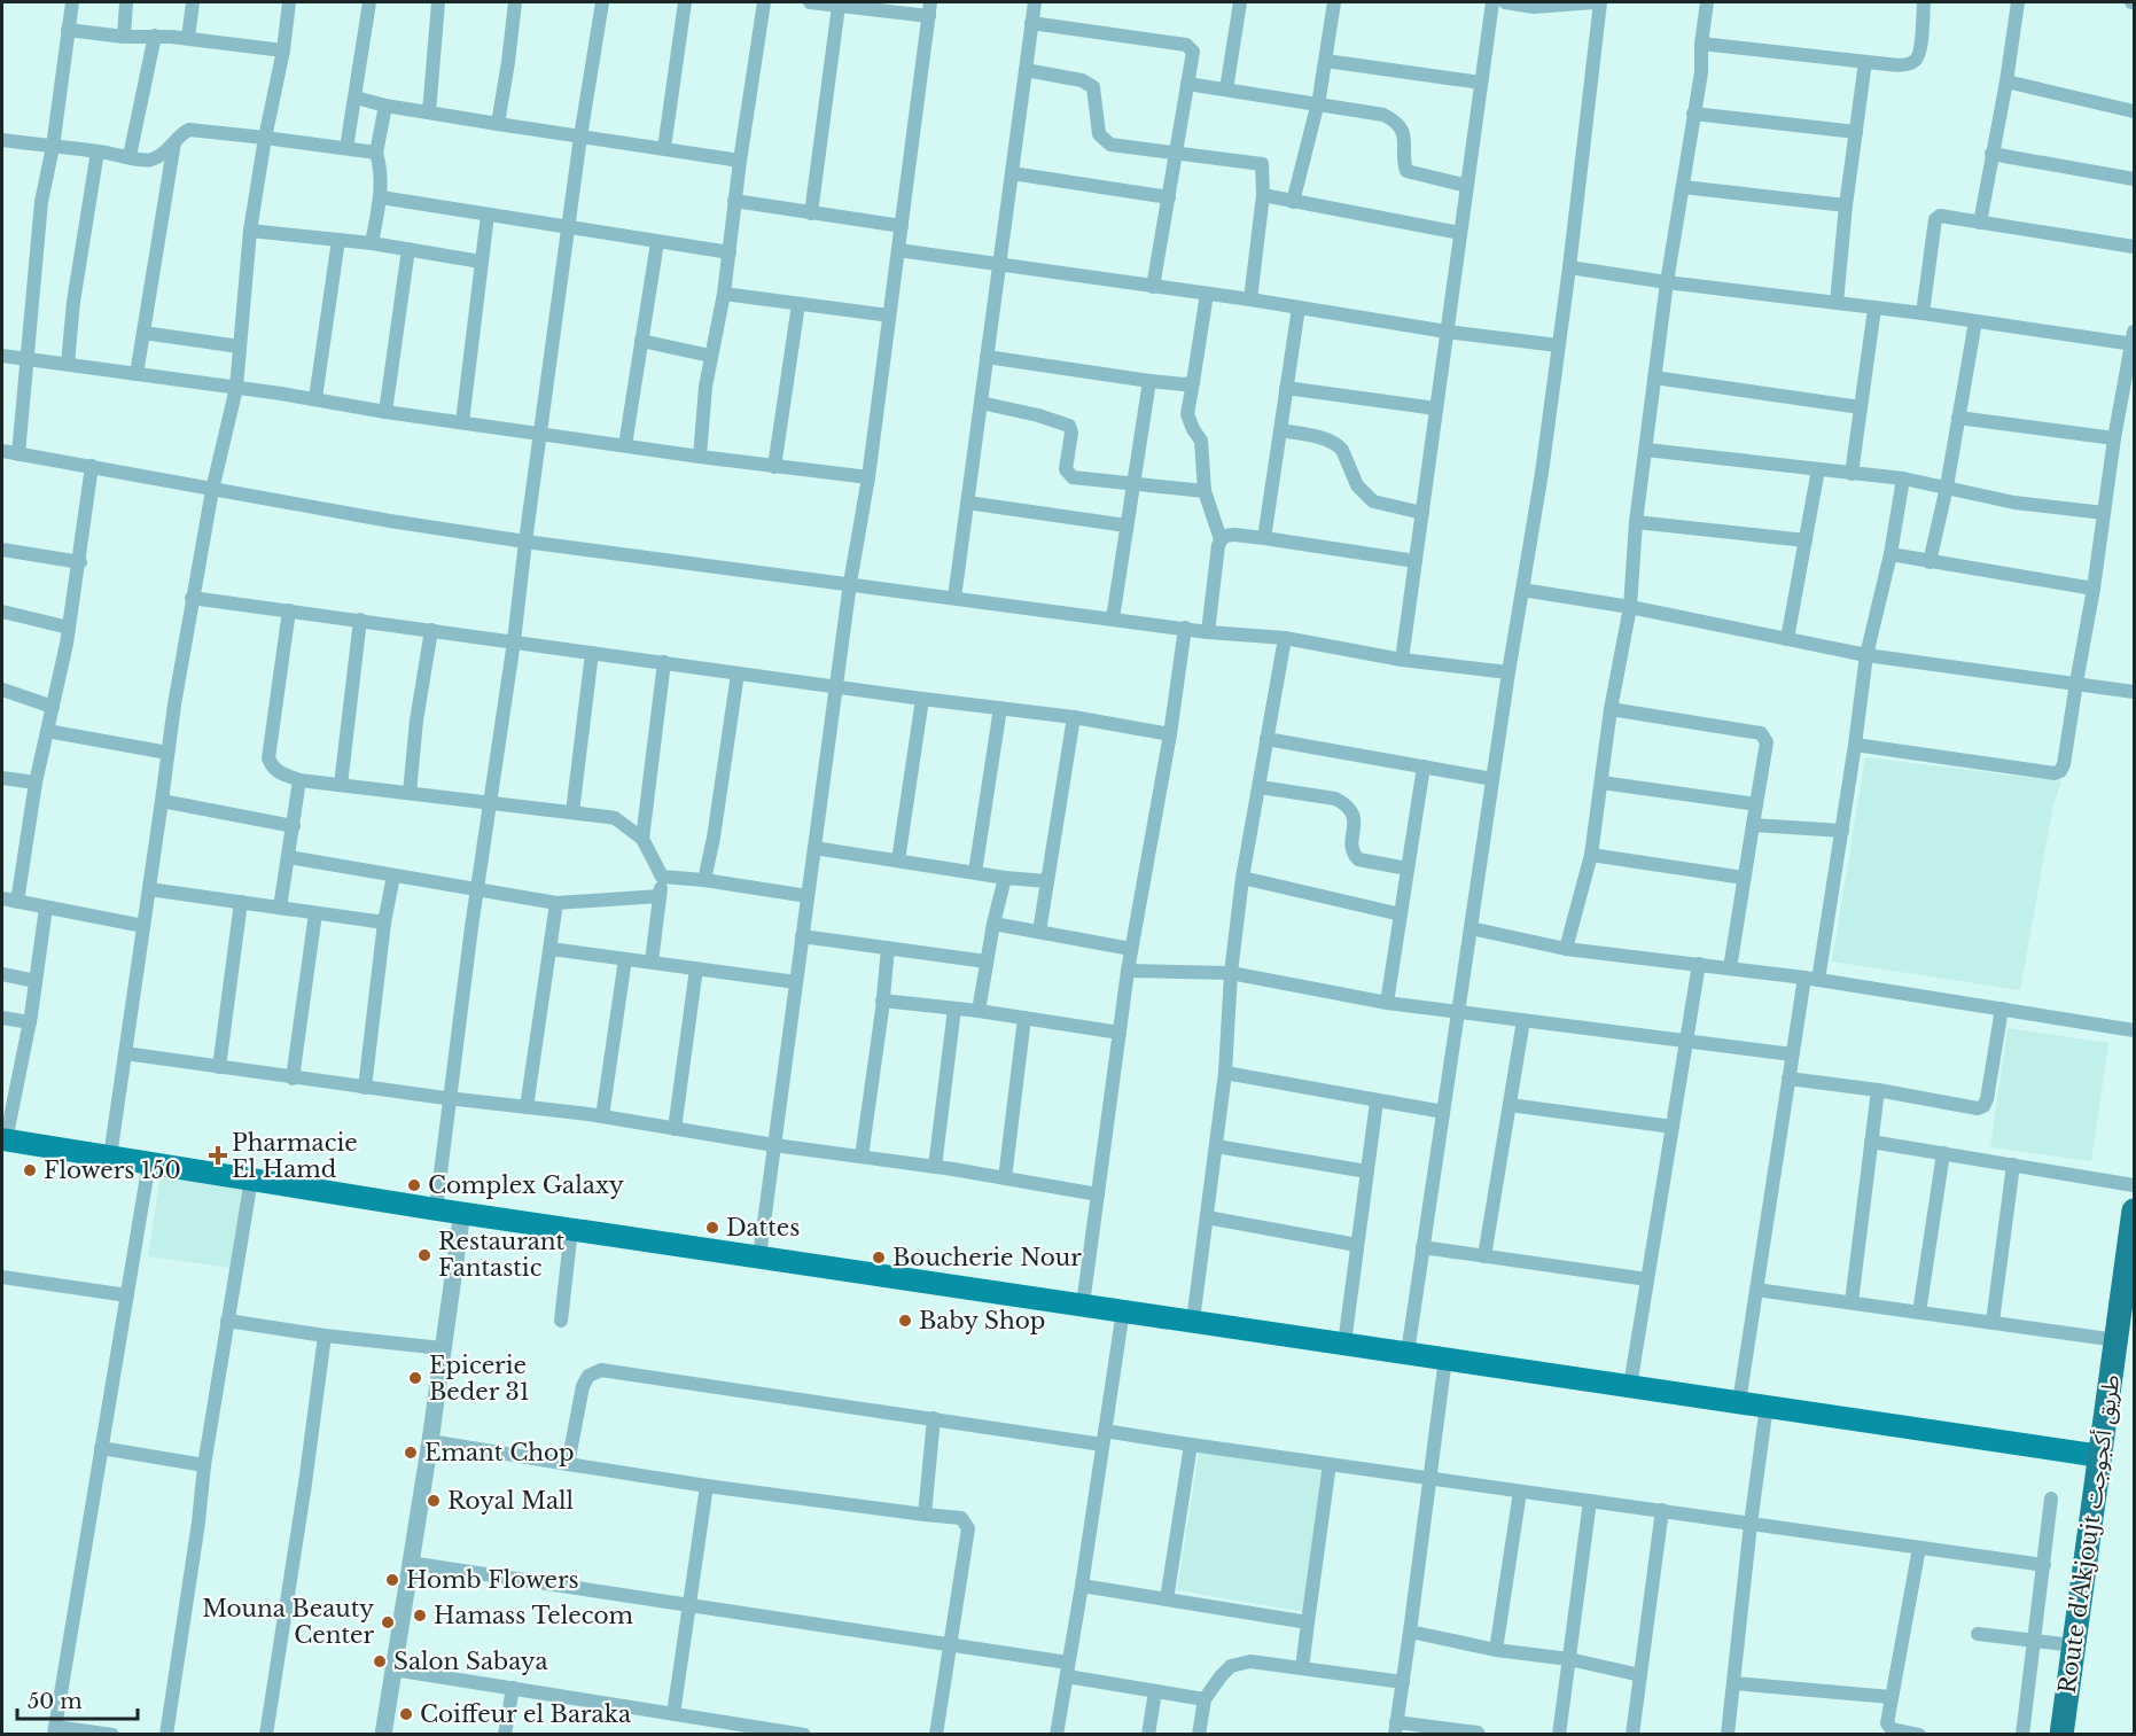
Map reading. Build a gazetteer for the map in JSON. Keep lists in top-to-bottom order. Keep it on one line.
{"streets":{"highway":["Route d'Akjoujt طريق أكجوجت"]},"places":{"health":["Pharmacie El Hamd"],"other":["Flowers 150","Complex Galaxy","Dattes","Restaurant Fantastic","Boucherie Nour","Baby Shop","Epicerie Beder 31","Emant Chop","Royal Mall","Homb Flowers","Hamass Telecom","Mouna Beauty Center","Salon Sabaya","Coiffeur el Baraka"]},"scale_bar":"50 m"}
